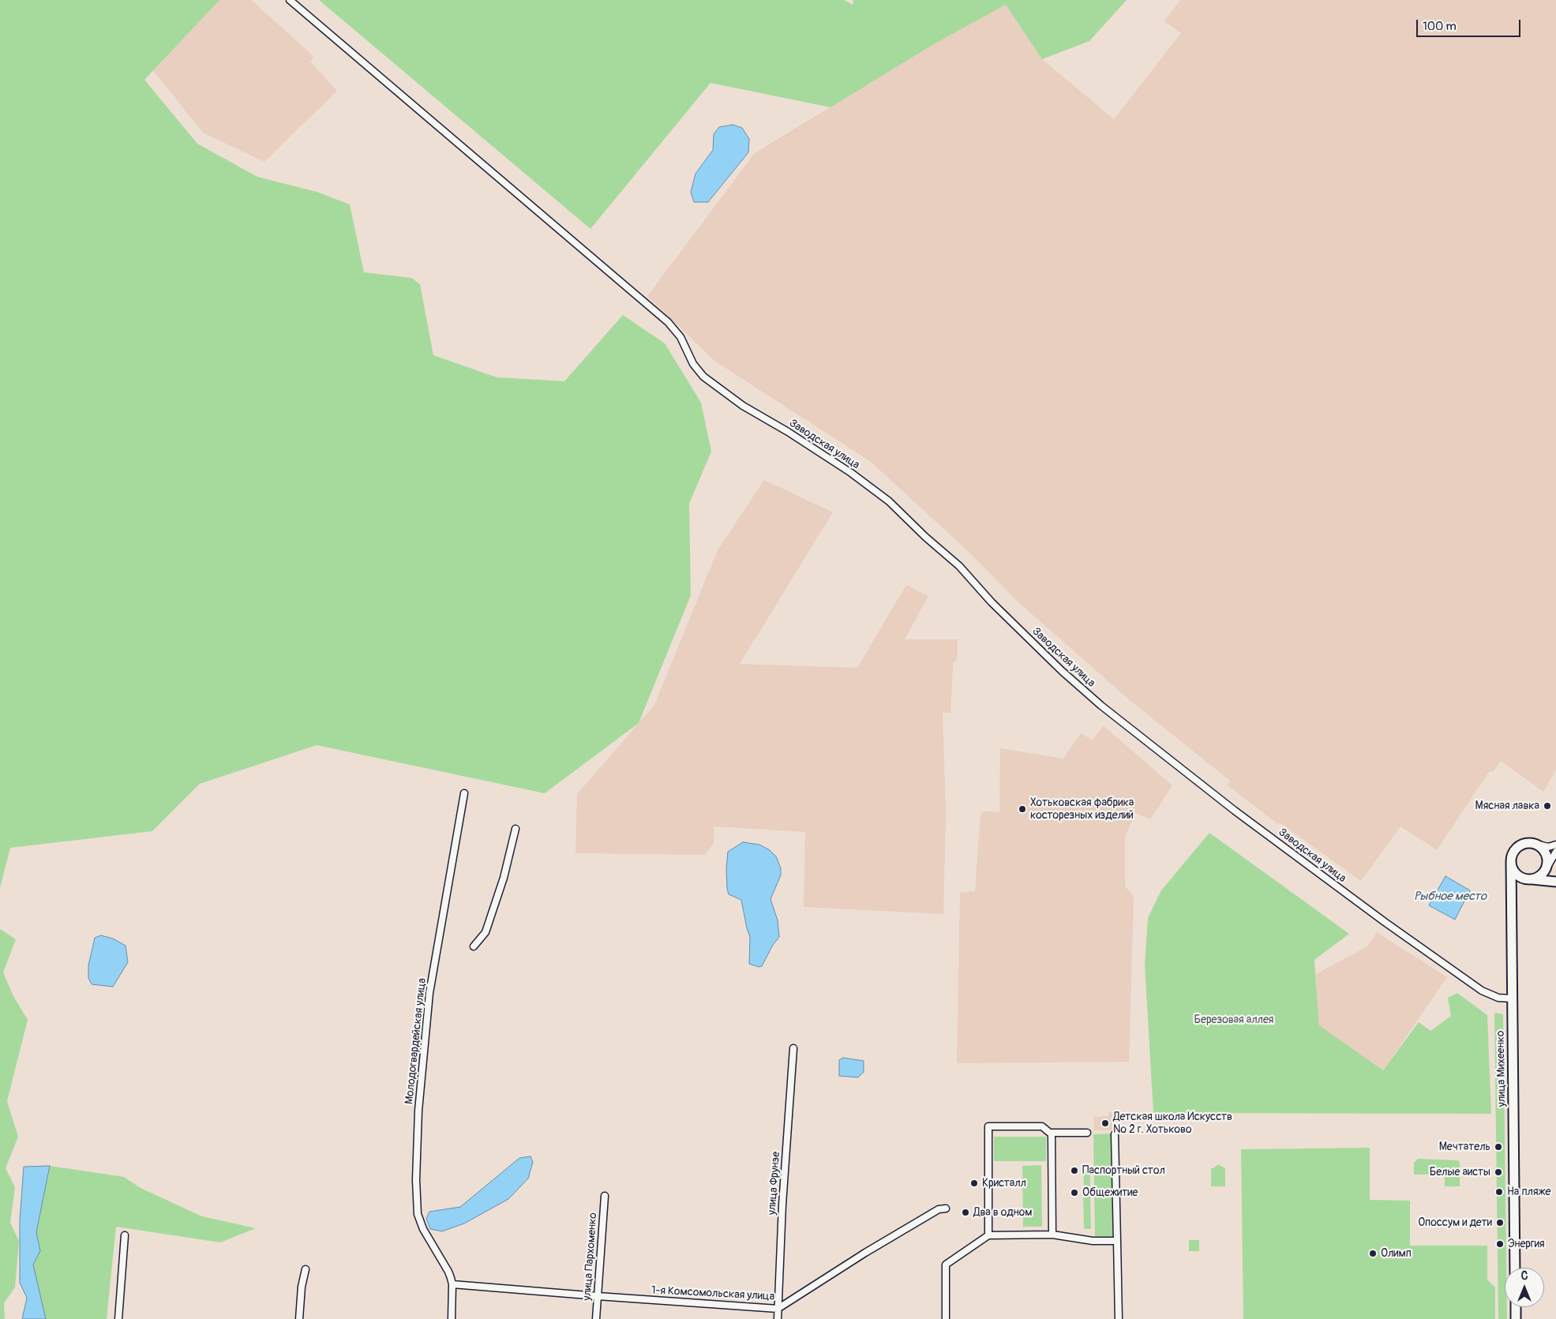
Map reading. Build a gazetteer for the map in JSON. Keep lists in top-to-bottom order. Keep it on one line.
{"streets":{"street":["Заводская улица","Молодогвардейская улица","улица Михеенко","улица Фрунзе","улица Пархоменко","1-я Комсомольская улица"]},"crossings":[["Заводская улица","улица Михеенко"],["Молодогвардейская улица","1-я Комсомольская улица"],["улица Фрунзе","1-я Комсомольская улица"],["улица Пархоменко","1-я Комсомольская улица"]],"water":["Рыбное место"],"parks":["Березовая аллея"],"places":["Мясная лавка","Хотьковская фабрика косторезных изделий","Детская школа Искусств № 2 г. Хотьково","Мечтатель","Паспортный стол","Белые аисты","Кристалл","На пляже","Общежитие","Два в одном","Опоссум и дети","Энергия","Олимп"],"scale_bar":"100 m","north":"top"}
